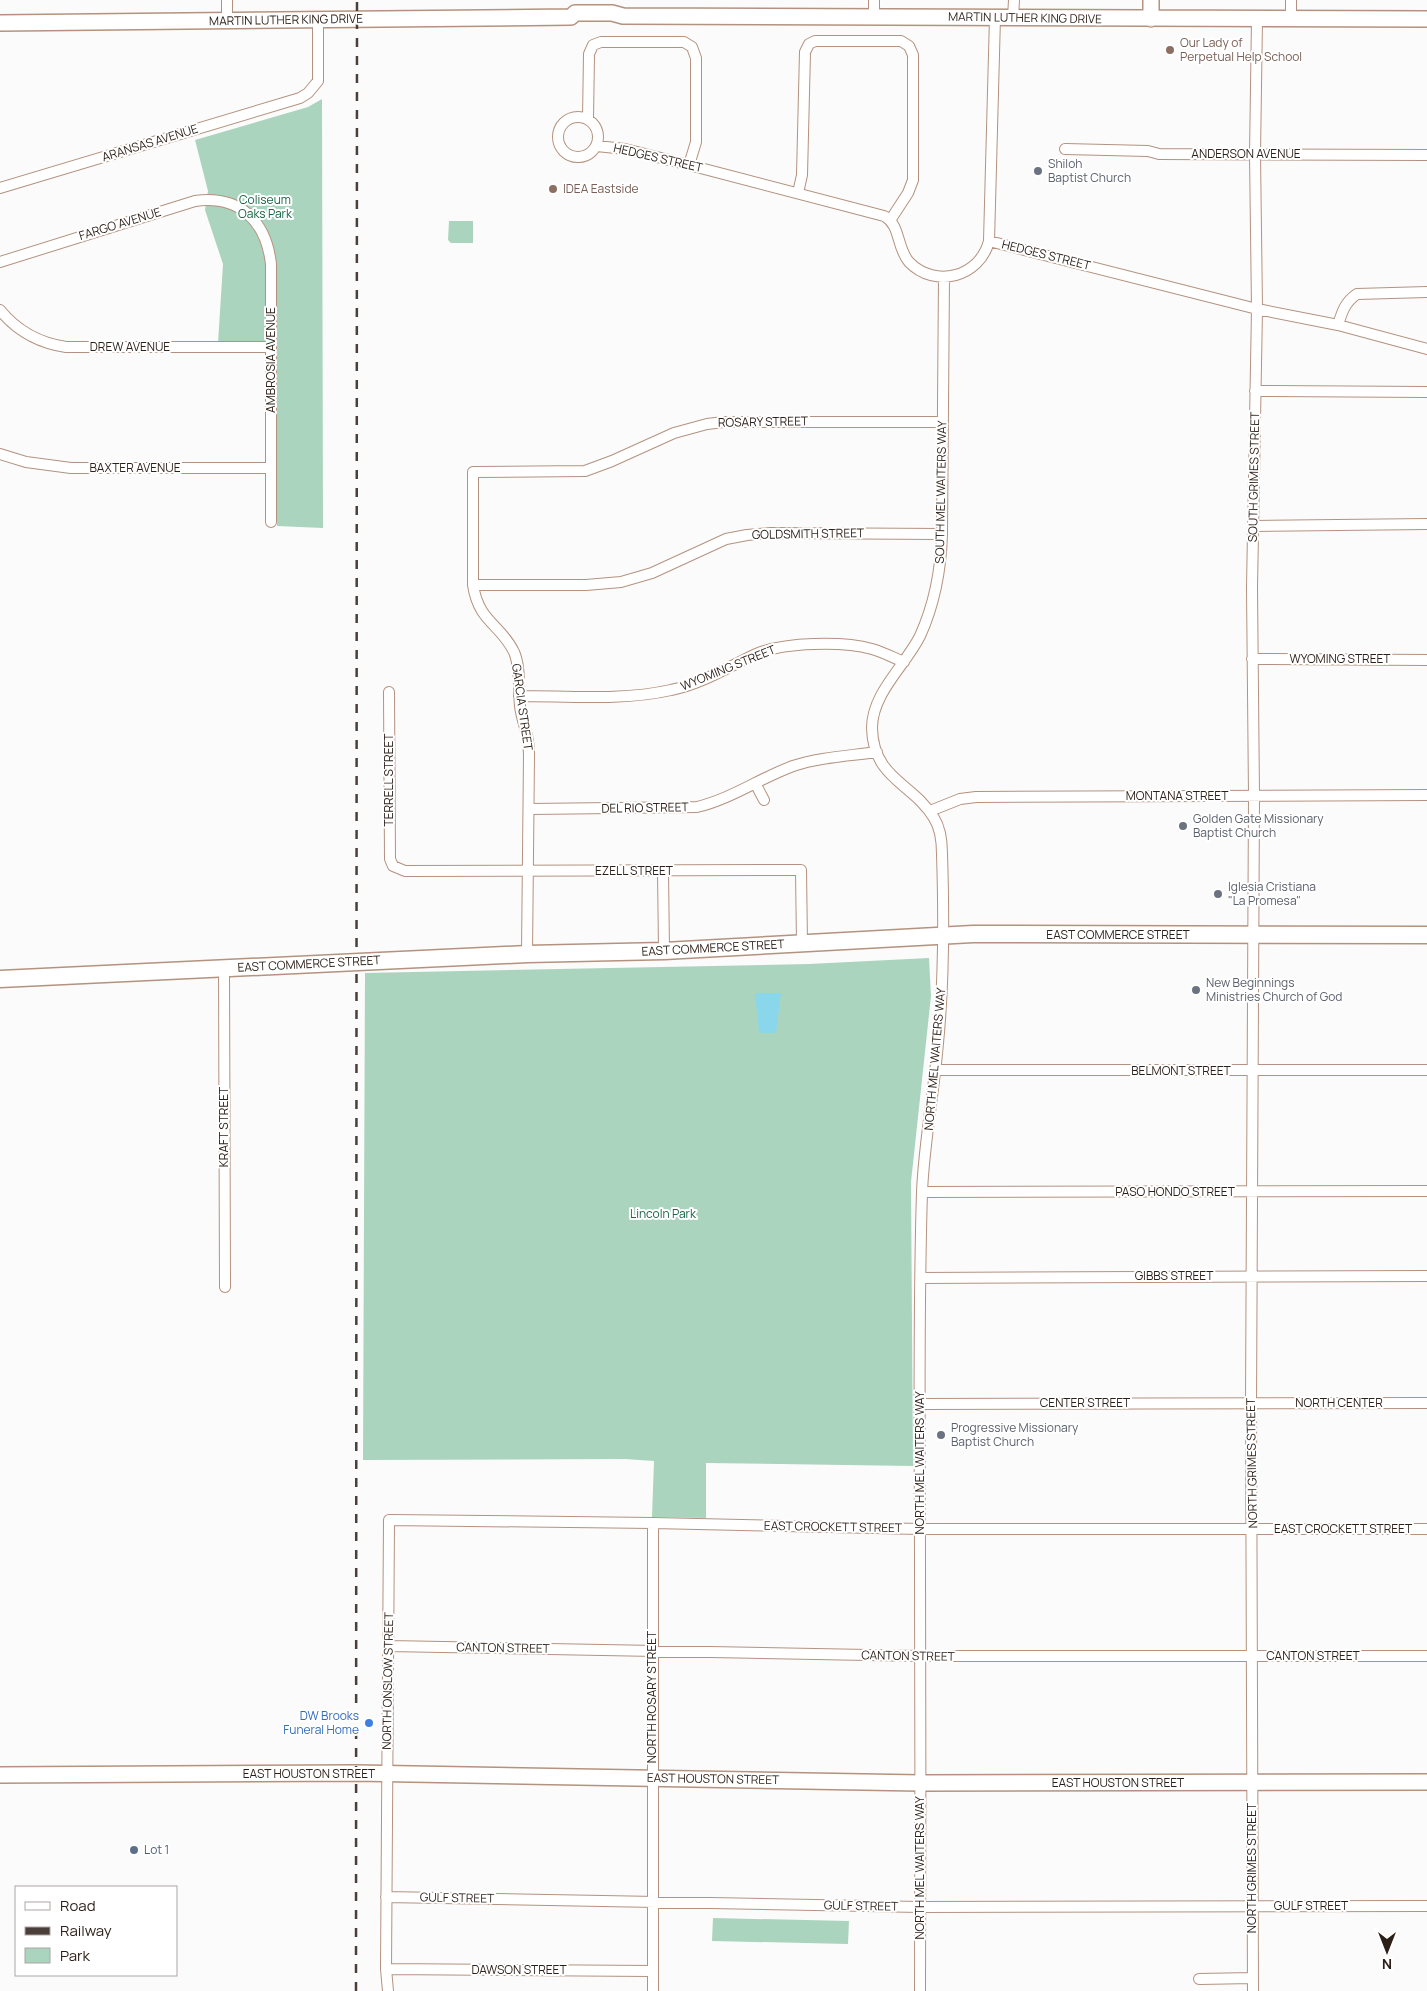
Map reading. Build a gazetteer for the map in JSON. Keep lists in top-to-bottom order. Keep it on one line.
{"streets":{"main road":["MARTIN LUTHER KING DRIVE","EAST COMMERCE STREET","EAST HOUSTON STREET"],"street":["ARANSAS AVENUE","ANDERSON AVENUE","HEDGES STREET","FARGO AVENUE","DREW AVENUE","AMBROSIA AVENUE","ROSARY STREET","BAXTER AVENUE","SOUTH GRIMES STREET","SOUTH MEL WAITERS WAY","GOLDSMITH STREET","WYOMING STREET","GARCIA STREET","TERRELL STREET","MONTANA STREET","DEL RIO STREET","EZELL STREET","NORTH MEL WAITERS WAY","BELMONT STREET","KRAFT STREET","PASO HONDO STREET","GIBBS STREET","CENTER STREET","NORTH CENTER","NORTH GRIMES STREET","EAST CROCKETT STREET","CANTON STREET","NORTH ONSLOW STREET","NORTH ROSARY STREET","GULF STREET","DAWSON STREET"]},"crossings":[["MARTIN LUTHER KING DRIVE","ARANSAS AVENUE"],["MARTIN LUTHER KING DRIVE","SOUTH GRIMES STREET"],["ANDERSON AVENUE","SOUTH GRIMES STREET"],["HEDGES STREET","SOUTH GRIMES STREET"],["HEDGES STREET","SOUTH MEL WAITERS WAY"],["FARGO AVENUE","AMBROSIA AVENUE"],["DREW AVENUE","AMBROSIA AVENUE"],["AMBROSIA AVENUE","BAXTER AVENUE"],["ROSARY STREET","SOUTH MEL WAITERS WAY"],["ROSARY STREET","GARCIA STREET"],["SOUTH GRIMES STREET","WYOMING STREET"],["SOUTH GRIMES STREET","MONTANA STREET"],["SOUTH GRIMES STREET","EAST COMMERCE STREET"],["SOUTH GRIMES STREET","NORTH GRIMES STREET"],["SOUTH MEL WAITERS WAY","GOLDSMITH STREET"],["SOUTH MEL WAITERS WAY","WYOMING STREET"],["SOUTH MEL WAITERS WAY","MONTANA STREET"],["SOUTH MEL WAITERS WAY","DEL RIO STREET"],["SOUTH MEL WAITERS WAY","EAST COMMERCE STREET"],["SOUTH MEL WAITERS WAY","NORTH MEL WAITERS WAY"],["GOLDSMITH STREET","GARCIA STREET"],["WYOMING STREET","GARCIA STREET"],["GARCIA STREET","DEL RIO STREET"],["GARCIA STREET","EZELL STREET"],["GARCIA STREET","EAST COMMERCE STREET"],["TERRELL STREET","EZELL STREET"],["EZELL STREET","EAST COMMERCE STREET"],["EAST COMMERCE STREET","NORTH MEL WAITERS WAY"],["EAST COMMERCE STREET","KRAFT STREET"],["EAST COMMERCE STREET","NORTH GRIMES STREET"],["NORTH MEL WAITERS WAY","BELMONT STREET"],["NORTH MEL WAITERS WAY","PASO HONDO STREET"],["NORTH MEL WAITERS WAY","GIBBS STREET"],["NORTH MEL WAITERS WAY","CENTER STREET"],["NORTH MEL WAITERS WAY","EAST CROCKETT STREET"],["NORTH MEL WAITERS WAY","CANTON STREET"],["NORTH MEL WAITERS WAY","EAST HOUSTON STREET"],["NORTH MEL WAITERS WAY","GULF STREET"],["BELMONT STREET","NORTH GRIMES STREET"],["PASO HONDO STREET","NORTH GRIMES STREET"],["GIBBS STREET","NORTH GRIMES STREET"],["CENTER STREET","NORTH CENTER"],["CENTER STREET","NORTH GRIMES STREET"],["NORTH CENTER","NORTH GRIMES STREET"],["NORTH GRIMES STREET","EAST CROCKETT STREET"],["NORTH GRIMES STREET","CANTON STREET"],["NORTH GRIMES STREET","EAST HOUSTON STREET"],["NORTH GRIMES STREET","GULF STREET"],["EAST CROCKETT STREET","NORTH ONSLOW STREET"],["EAST CROCKETT STREET","NORTH ROSARY STREET"],["CANTON STREET","NORTH ONSLOW STREET"],["CANTON STREET","NORTH ROSARY STREET"],["NORTH ONSLOW STREET","EAST HOUSTON STREET"],["NORTH ONSLOW STREET","GULF STREET"],["NORTH ONSLOW STREET","DAWSON STREET"],["NORTH ROSARY STREET","EAST HOUSTON STREET"],["NORTH ROSARY STREET","GULF STREET"],["NORTH ROSARY STREET","DAWSON STREET"]],"parks":["Coliseum Oaks Park","Lincoln Park"],"places":["Our Lady of Perpetual Help School","Shiloh Baptist Church","IDEA Eastside","Golden Gate Missionary Baptist Church","Iglesia Cristiana \"La Promesa\"","New Beginnings Ministries Church of God","Progressive Missionary Baptist Church","DW Brooks Funeral Home","Lot 1"],"legend":["Road","Railway","Park"],"north":"bottom"}
